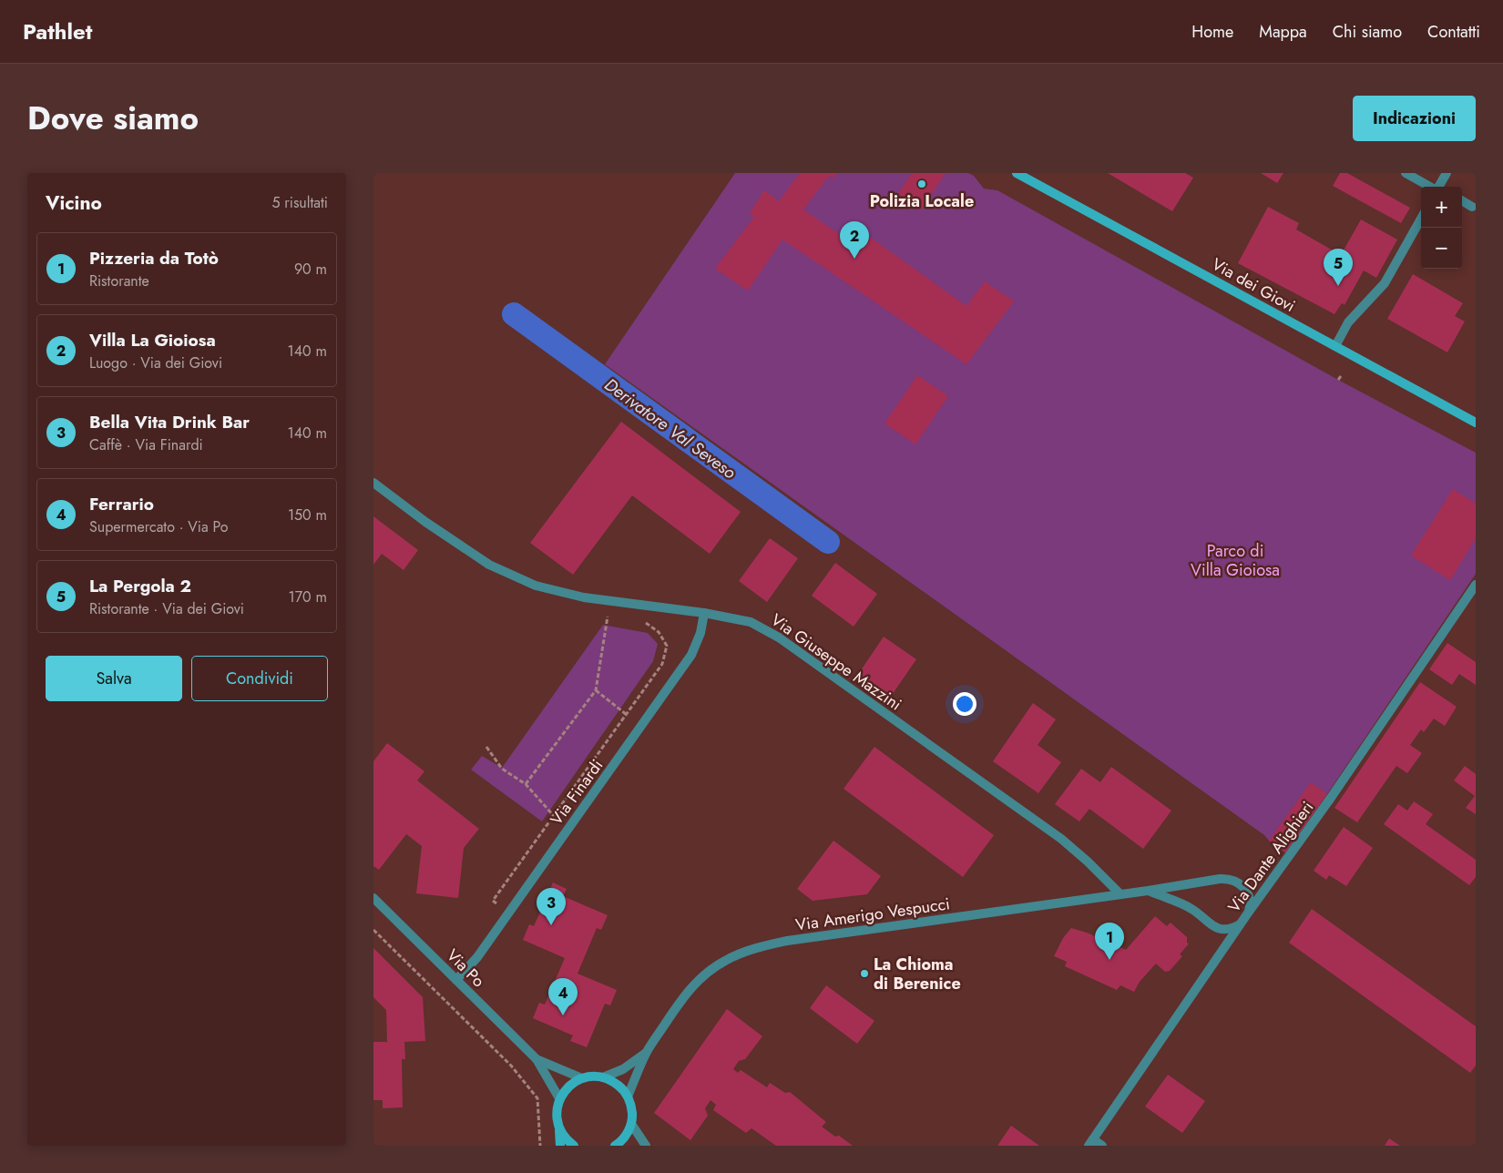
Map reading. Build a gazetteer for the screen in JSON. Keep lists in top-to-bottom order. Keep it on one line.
{"streets":{"main road":["Via dei Giovi"],"street":["Via Giuseppe Mazzini","Via Finardi","Via Dante Alighieri","Via Amerigo Vespucci","Via Po"]},"crossings":[["Via Giuseppe Mazzini","Via Finardi"],["Via Giuseppe Mazzini","Via Amerigo Vespucci"],["Via Finardi","Via Po"],["Via Dante Alighieri","Via Amerigo Vespucci"]],"water":["Derivatore Val Seveso"],"parks":["Parco di Villa Gioiosa"],"places":["Polizia Locale","La Chioma di Berenice"],"page":{"header":"Pathlet","nav":["Home","Mappa","Chi siamo","Contatti"],"title":"Dove siamo","buttons":["Indicazioni",["Salva","Condividi"]],"heading":["Vicino","5 risultati"],"map_buttons":["+","−"],"pins":["2","5","3","1","4"],"list":[{"mark":"1","name":"Pizzeria da Totò","note":"Ristorante","value":"90 m"},{"mark":"2","name":"Villa La Gioiosa","note":"Luogo · Via dei Giovi","value":"140 m"},{"mark":"3","name":"Bella Vita Drink Bar","note":"Caffè · Via Finardi","value":"140 m"},{"mark":"4","name":"Ferrario","note":"Supermercato · Via Po","value":"150 m"},{"mark":"5","name":"La Pergola 2","note":"Ristorante · Via dei Giovi","value":"170 m"}]}}
